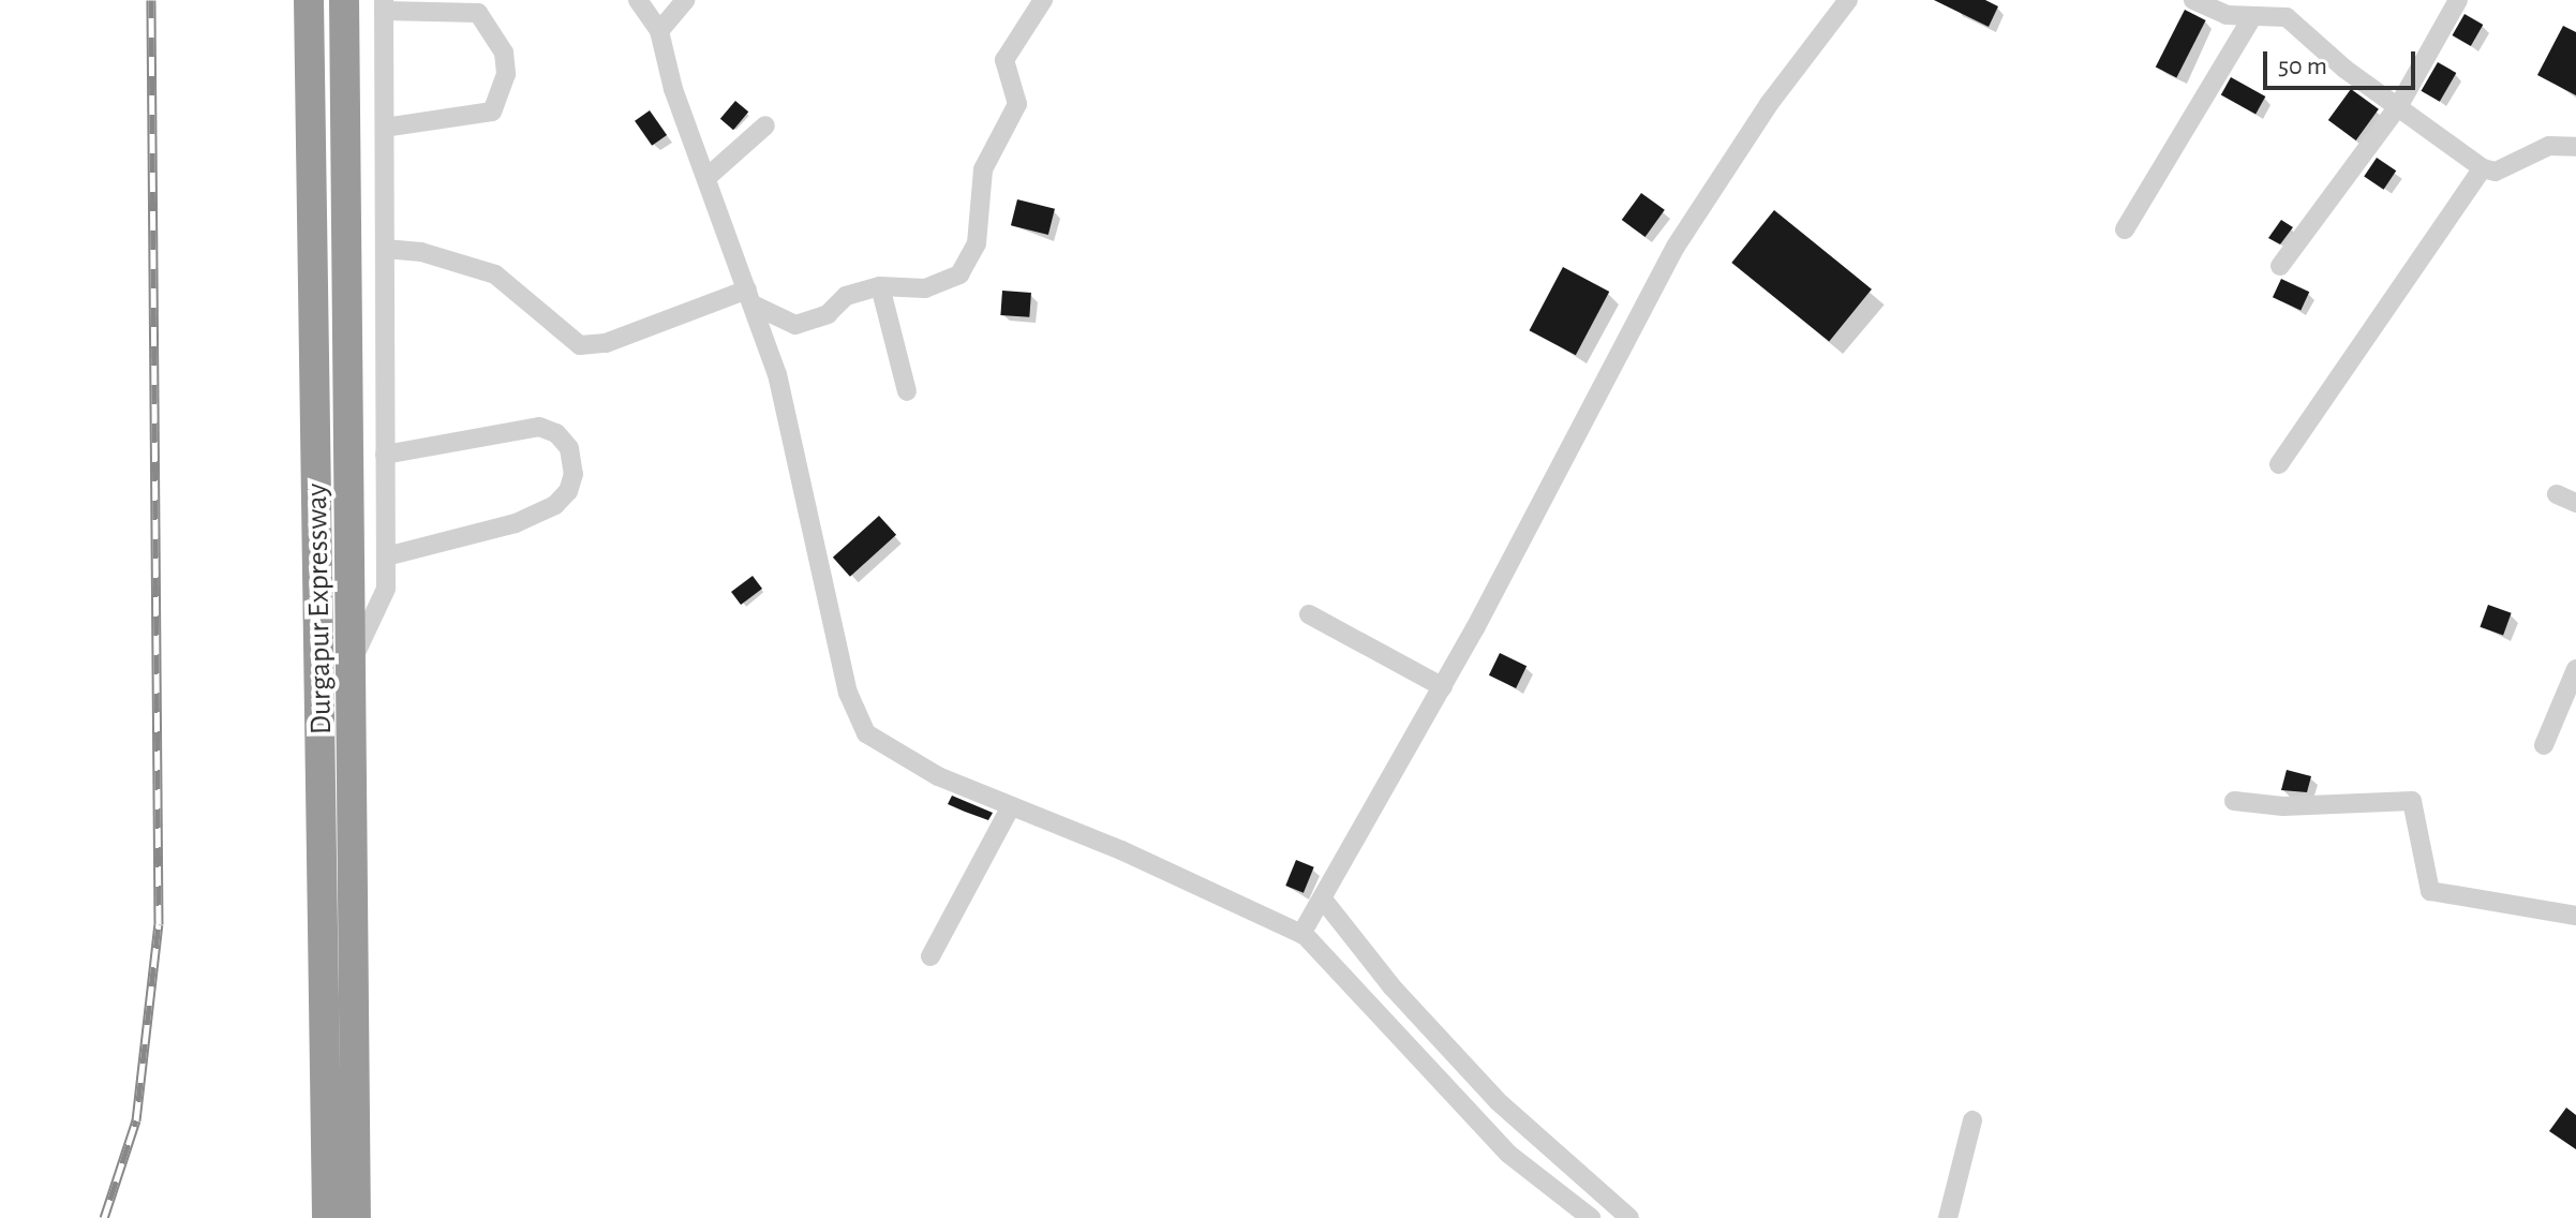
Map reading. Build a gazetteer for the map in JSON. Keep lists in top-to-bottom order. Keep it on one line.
{"streets":{"highway":["Durgapur Expressway"]},"scale_bar":"50 m"}
